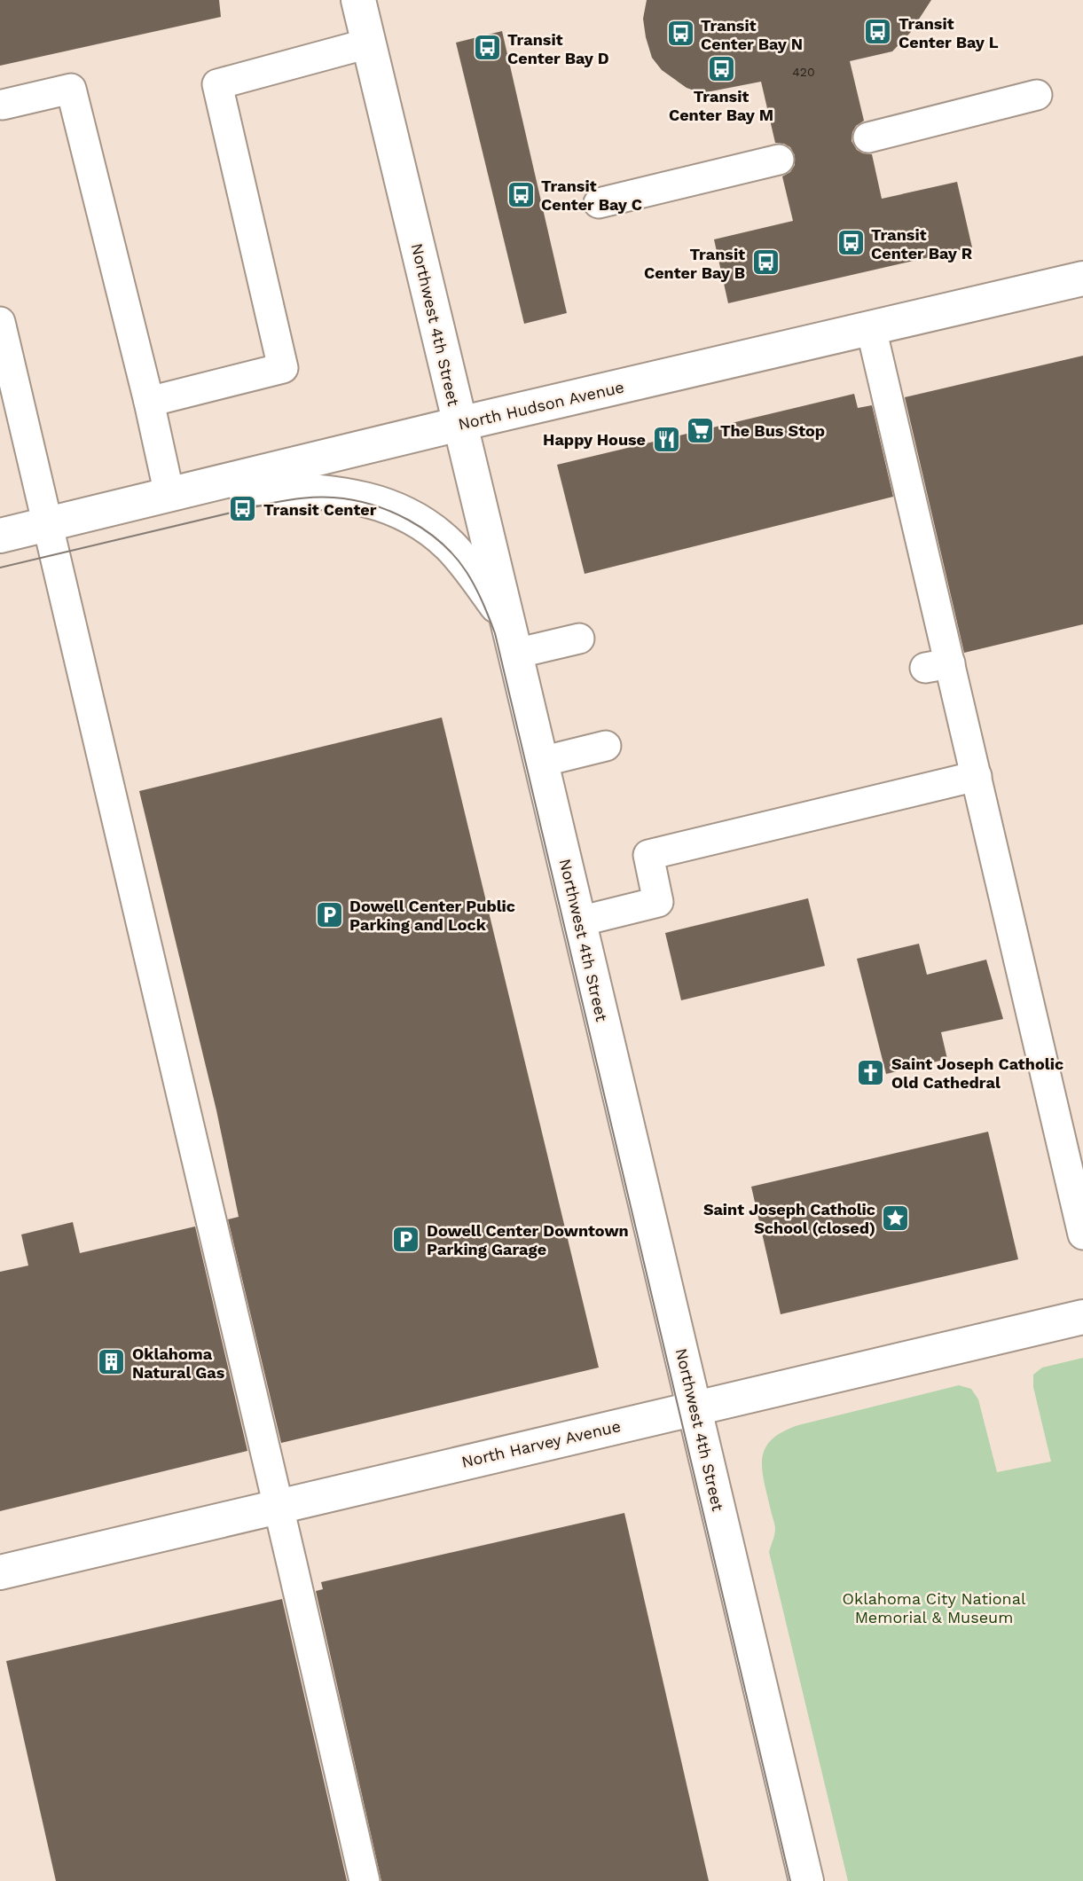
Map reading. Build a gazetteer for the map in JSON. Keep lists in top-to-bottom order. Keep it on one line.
{"streets":{"street":["Northwest 4th Street","North Hudson Avenue","North Harvey Avenue"]},"crossings":[["Northwest 4th Street","North Hudson Avenue"],["Northwest 4th Street","North Harvey Avenue"]],"parks":["Oklahoma City National Memorial & Museum"],"places":{"bus stop":["Transit Center Bay L","Transit Center Bay N","Transit Center Bay D","Transit Center Bay M","Transit Center Bay C","Transit Center Bay R","Transit Center Bay B","Transit Center"],"supermarket":["The Bus Stop"],"restaurant":["Happy House"],"parking":["Dowell Center Public Parking and Lock","Dowell Center Downtown Parking Garage"],"church":["Saint Joseph Catholic Old Cathedral"],"place":["Saint Joseph Catholic School (closed)"],"building":["Oklahoma Natural Gas"]},"house_numbers":["420"]}
